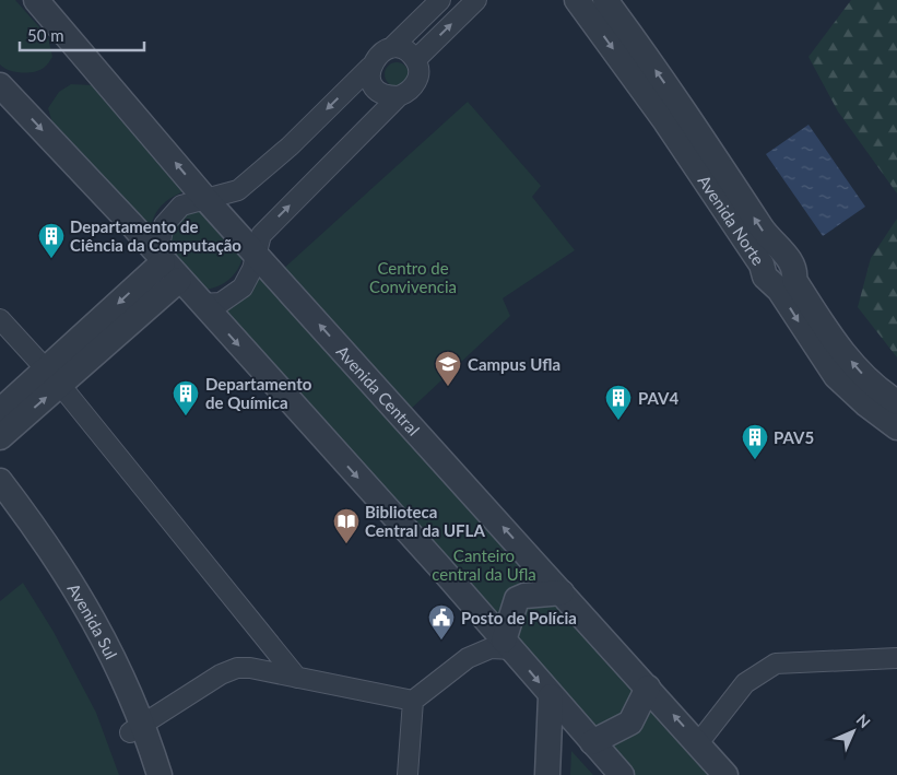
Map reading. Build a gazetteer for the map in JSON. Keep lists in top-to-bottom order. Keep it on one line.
{"streets":{"street":["Avenida Norte","Avenida Central","Avenida Sul"]},"parks":["Centro de Convivencia","Canteiro central da Ufla"],"places":{"building":["Departamento de Ciência da Computação","Departamento de Química","PAV4","PAV5"],"school or university":["Campus Ufla"],"library":["Biblioteca Central da UFLA"],"public building":["Posto de Polícia"]},"scale_bar":"50 m","north":"top right"}
